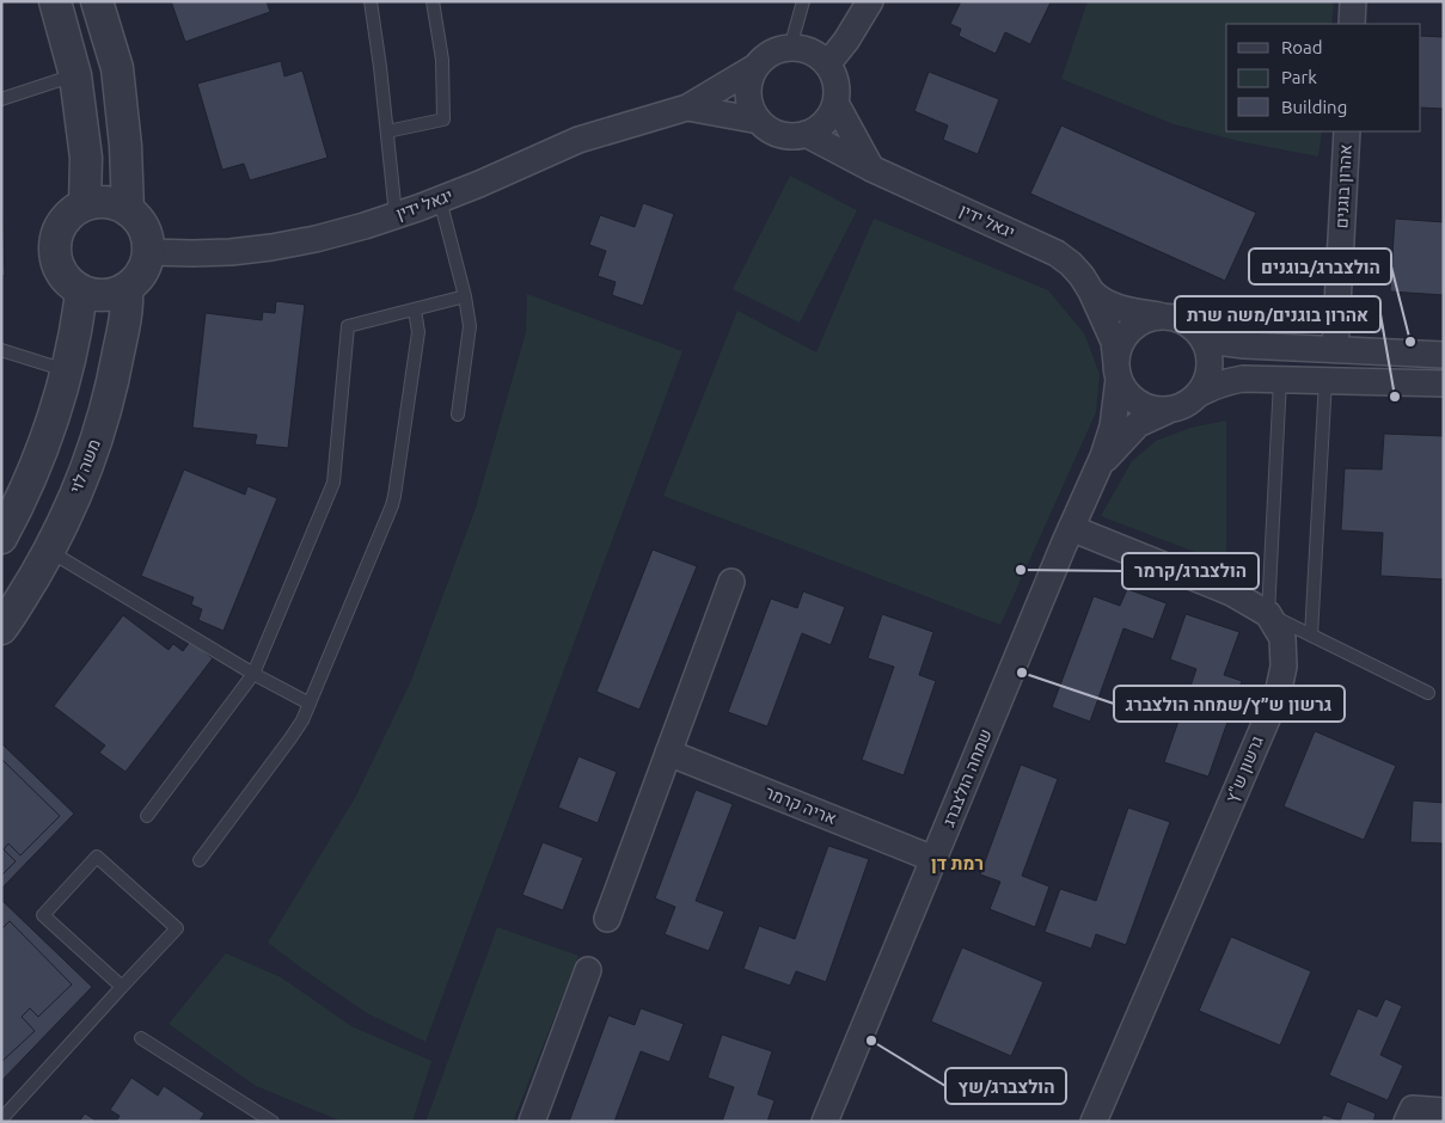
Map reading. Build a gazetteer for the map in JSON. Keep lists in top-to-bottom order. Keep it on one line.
{"streets":{"street":["אהרון בוגנים","יגאל ידין","משה לוי","גרשון ש\"ץ","שמחה הולצברג","אריה קרמר"]},"crossings":[["יגאל ידין","משה לוי"],["יגאל ידין","שמחה הולצברג"],["שמחה הולצברג","אריה קרמר"]],"districts":["רמת דן"],"places":["הולצברג/בוגנים","אהרון בוגנים/משה שרת","הולצברג/קרמר","גרשון ש״ץ/שמחה הולצברג","הולצברג/שץ"],"legend":["Road","Park","Building"]}
